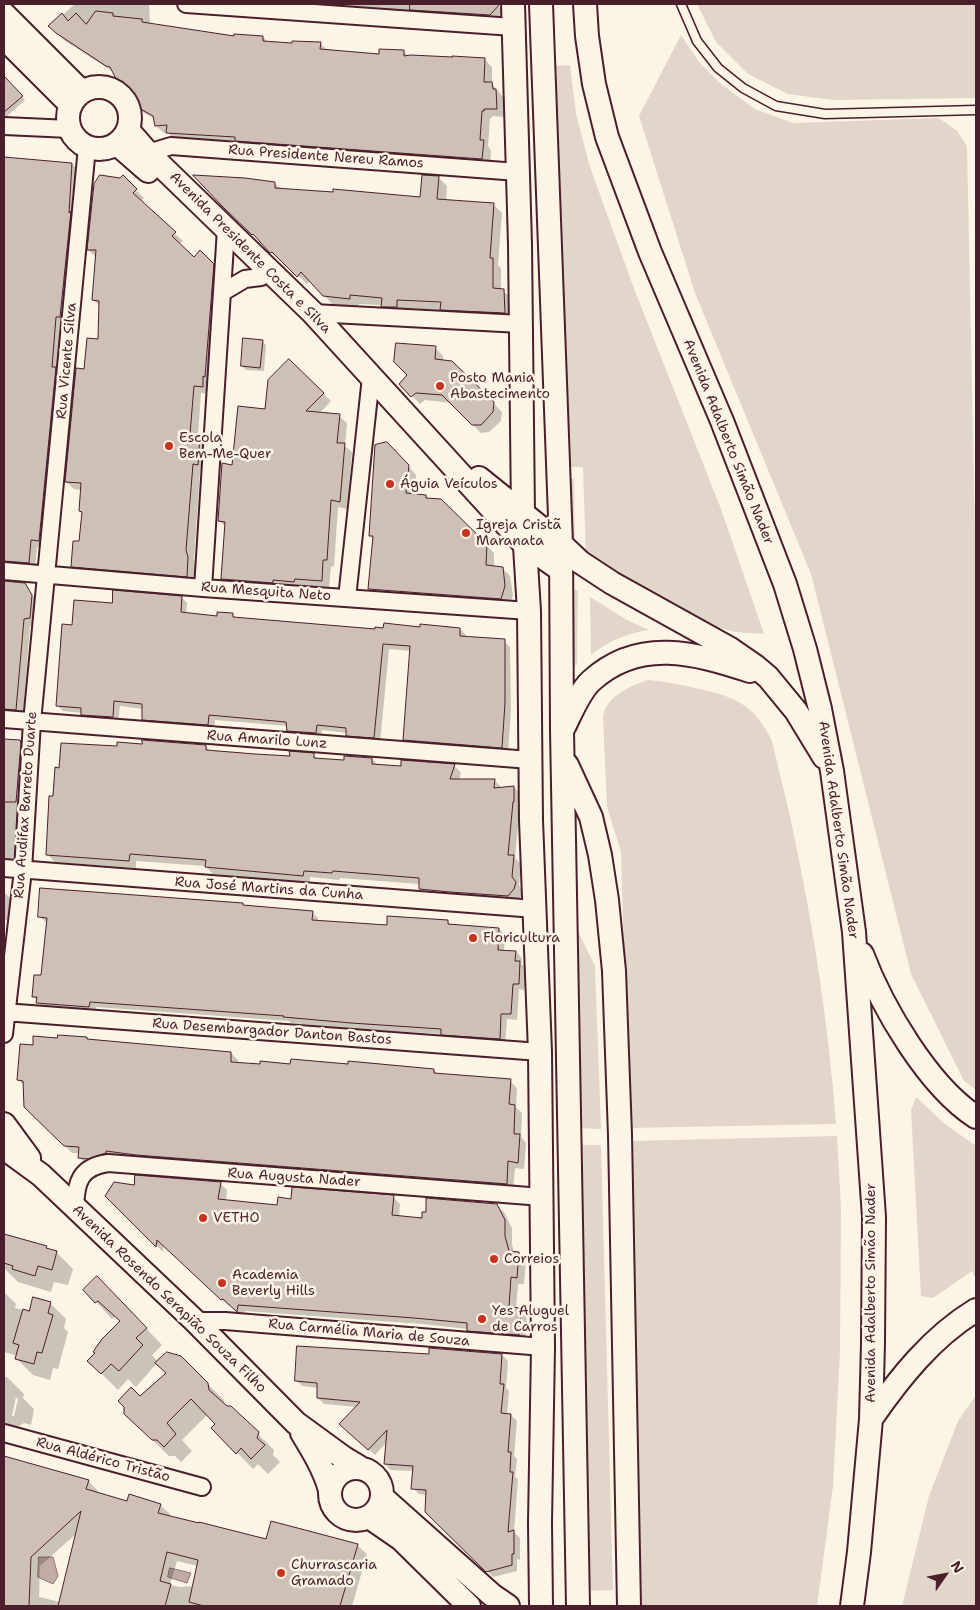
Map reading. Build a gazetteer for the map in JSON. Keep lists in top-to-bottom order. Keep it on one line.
{"streets":{"main road":["Avenida Presidente Costa e Silva","Avenida Adalberto Simão Nader","Avenida Rosendo Serapião Souza Filho"],"street":["Rua Presidente Nereu Ramos","Rua Vicente Silva","Rua Mesquita Neto","Rua Amarilo Lunz","Rua Audifax Barreto Duarte","Rua José Martins da Cunha","Rua Desembargador Danton Bastos","Rua Augusta Nader","Rua Carmélia Maria de Souza","Rua Aldérico Tristão"]},"crossings":[["Rua Presidente Nereu Ramos","Avenida Presidente Costa e Silva"],["Avenida Presidente Costa e Silva","Rua Vicente Silva"],["Avenida Presidente Costa e Silva","Avenida Adalberto Simão Nader"],["Rua Vicente Silva","Rua Mesquita Neto"],["Rua Vicente Silva","Rua Audifax Barreto Duarte"],["Rua Mesquita Neto","Rua Audifax Barreto Duarte"],["Rua Amarilo Lunz","Rua Audifax Barreto Duarte"],["Rua Audifax Barreto Duarte","Rua José Martins da Cunha"],["Rua Audifax Barreto Duarte","Rua Desembargador Danton Bastos"],["Rua Augusta Nader","Avenida Rosendo Serapião Souza Filho"],["Avenida Rosendo Serapião Souza Filho","Rua Carmélia Maria de Souza"]],"places":["Posto Mania Abastecimento","Escola Bem-Me-Quer","Águia Veículos","Igreja Cristã Maranata","Floricultura","VETHO","Correios","Academia Beverly Hills","Yes Aluguel de Carros","Churrascaria Gramado"],"north":"top right"}
